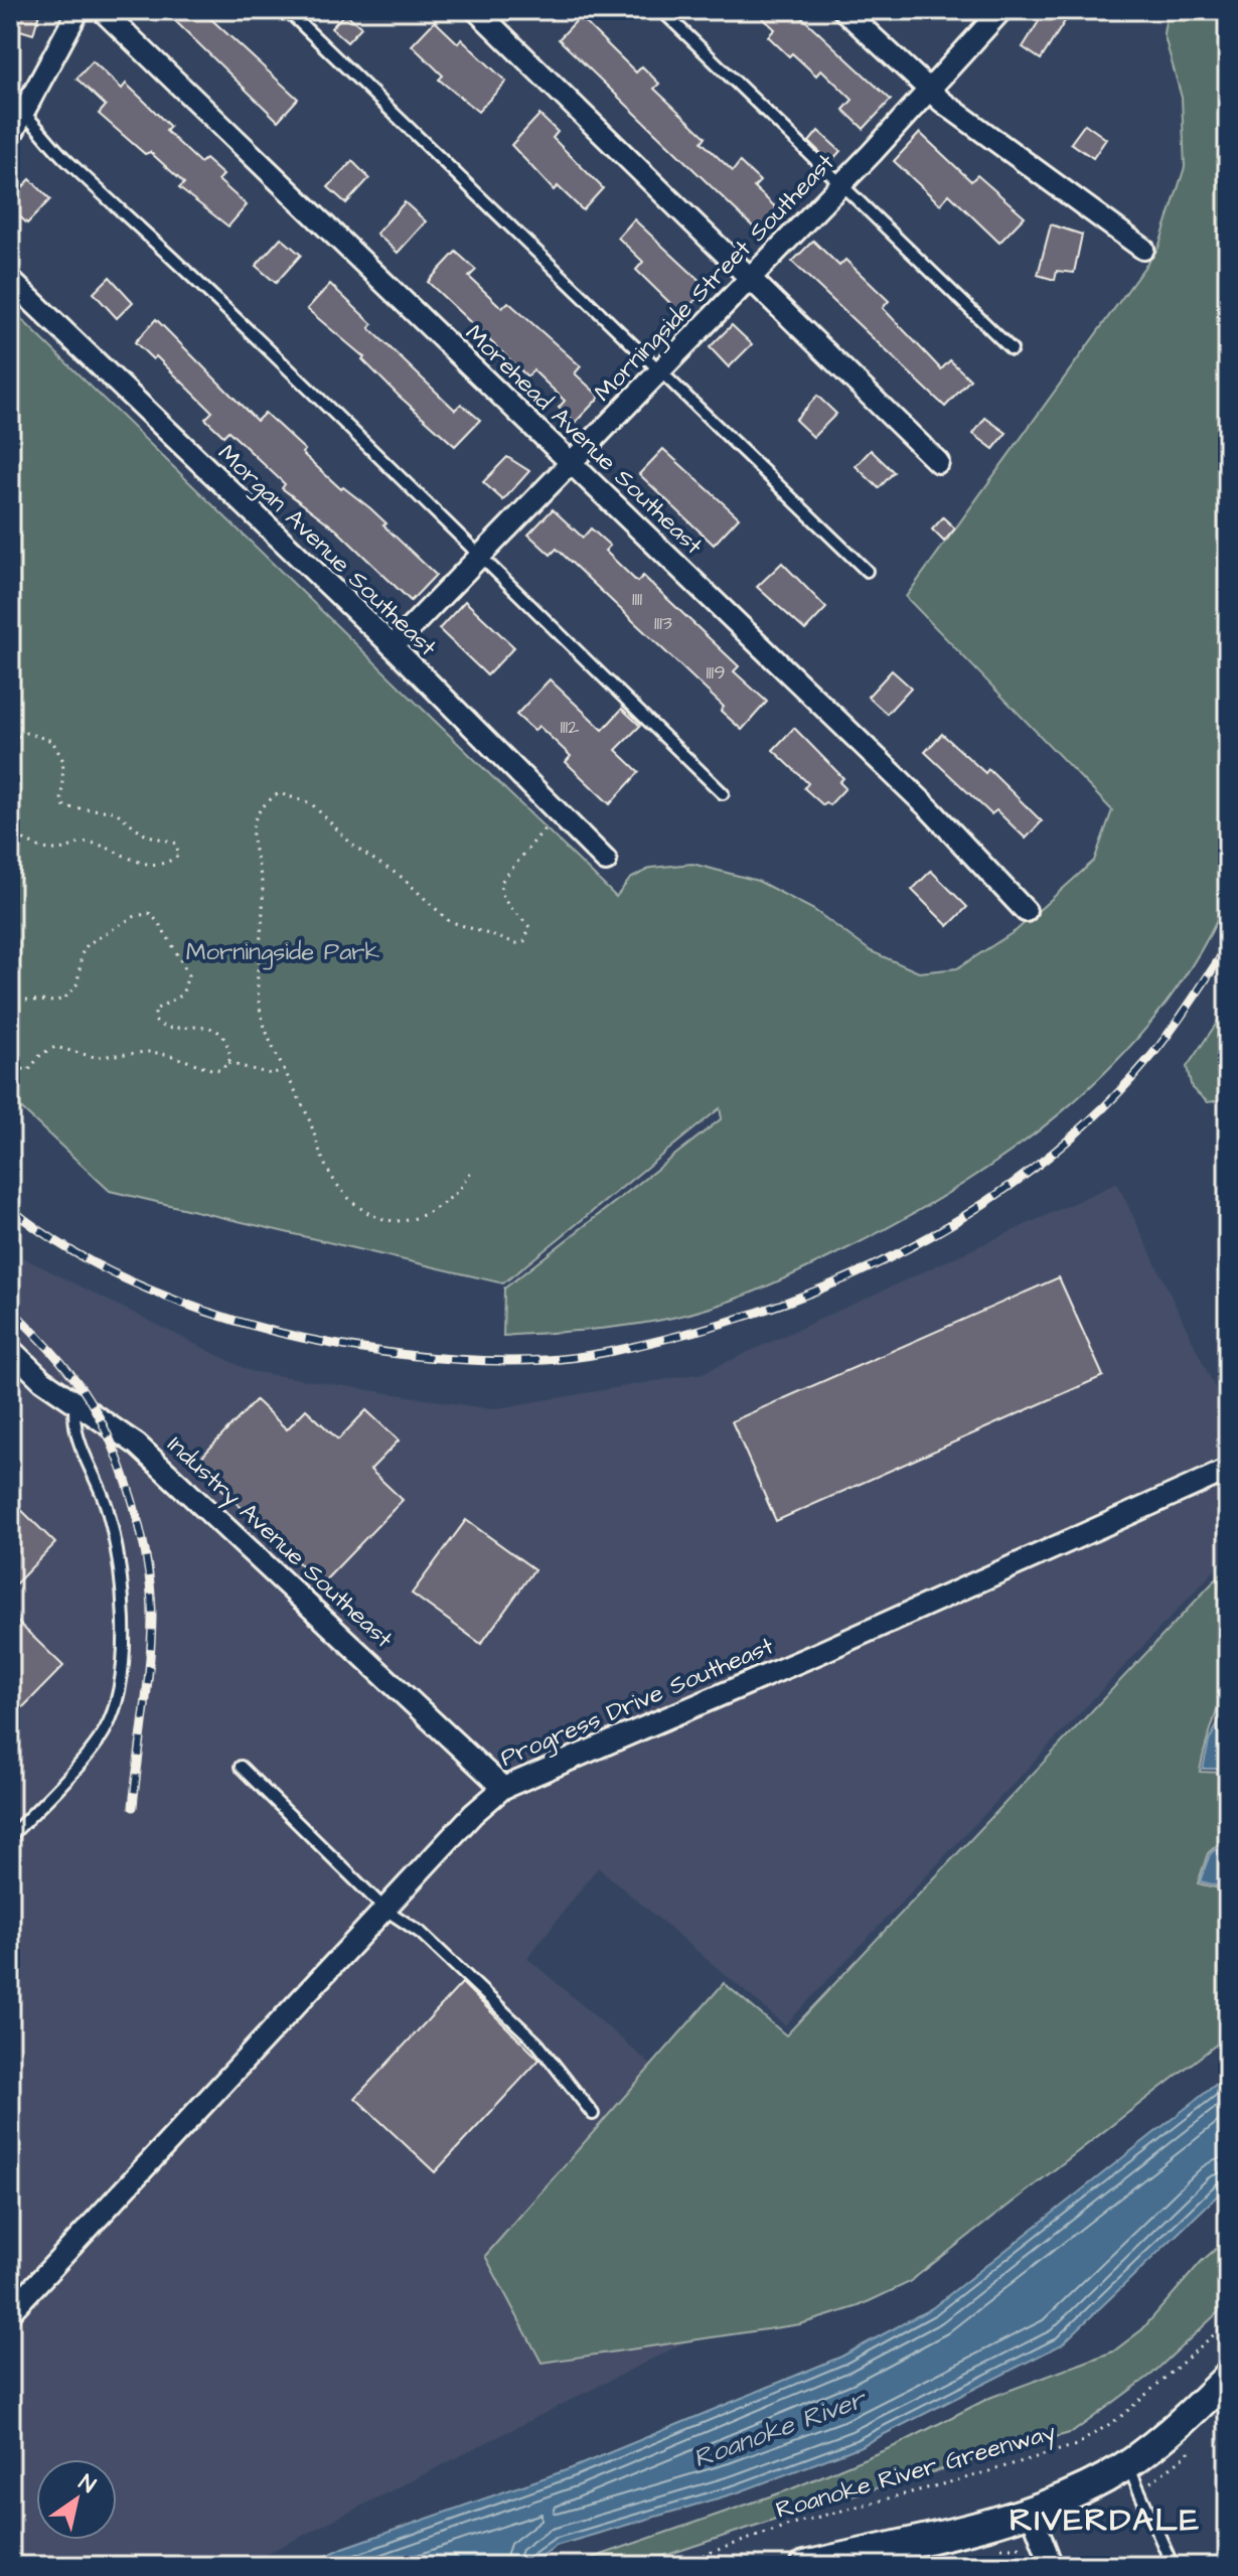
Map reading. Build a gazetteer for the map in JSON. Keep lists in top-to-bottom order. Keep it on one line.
{"streets":{"street":["Morningside Street Southeast","Morehead Avenue Southeast","Morgan Avenue Southeast","Industry Avenue Southeast","Progress Drive Southeast"],"path":["Roanoke River Greenway"]},"crossings":[["Morningside Street Southeast","Morehead Avenue Southeast"],["Morningside Street Southeast","Morgan Avenue Southeast"],["Industry Avenue Southeast","Progress Drive Southeast"]],"districts":["RIVERDALE"],"water":["Roanoke River"],"parks":["Morningside Park"],"house_numbers":["1111","1113","1119","1112"],"north":"top right"}
